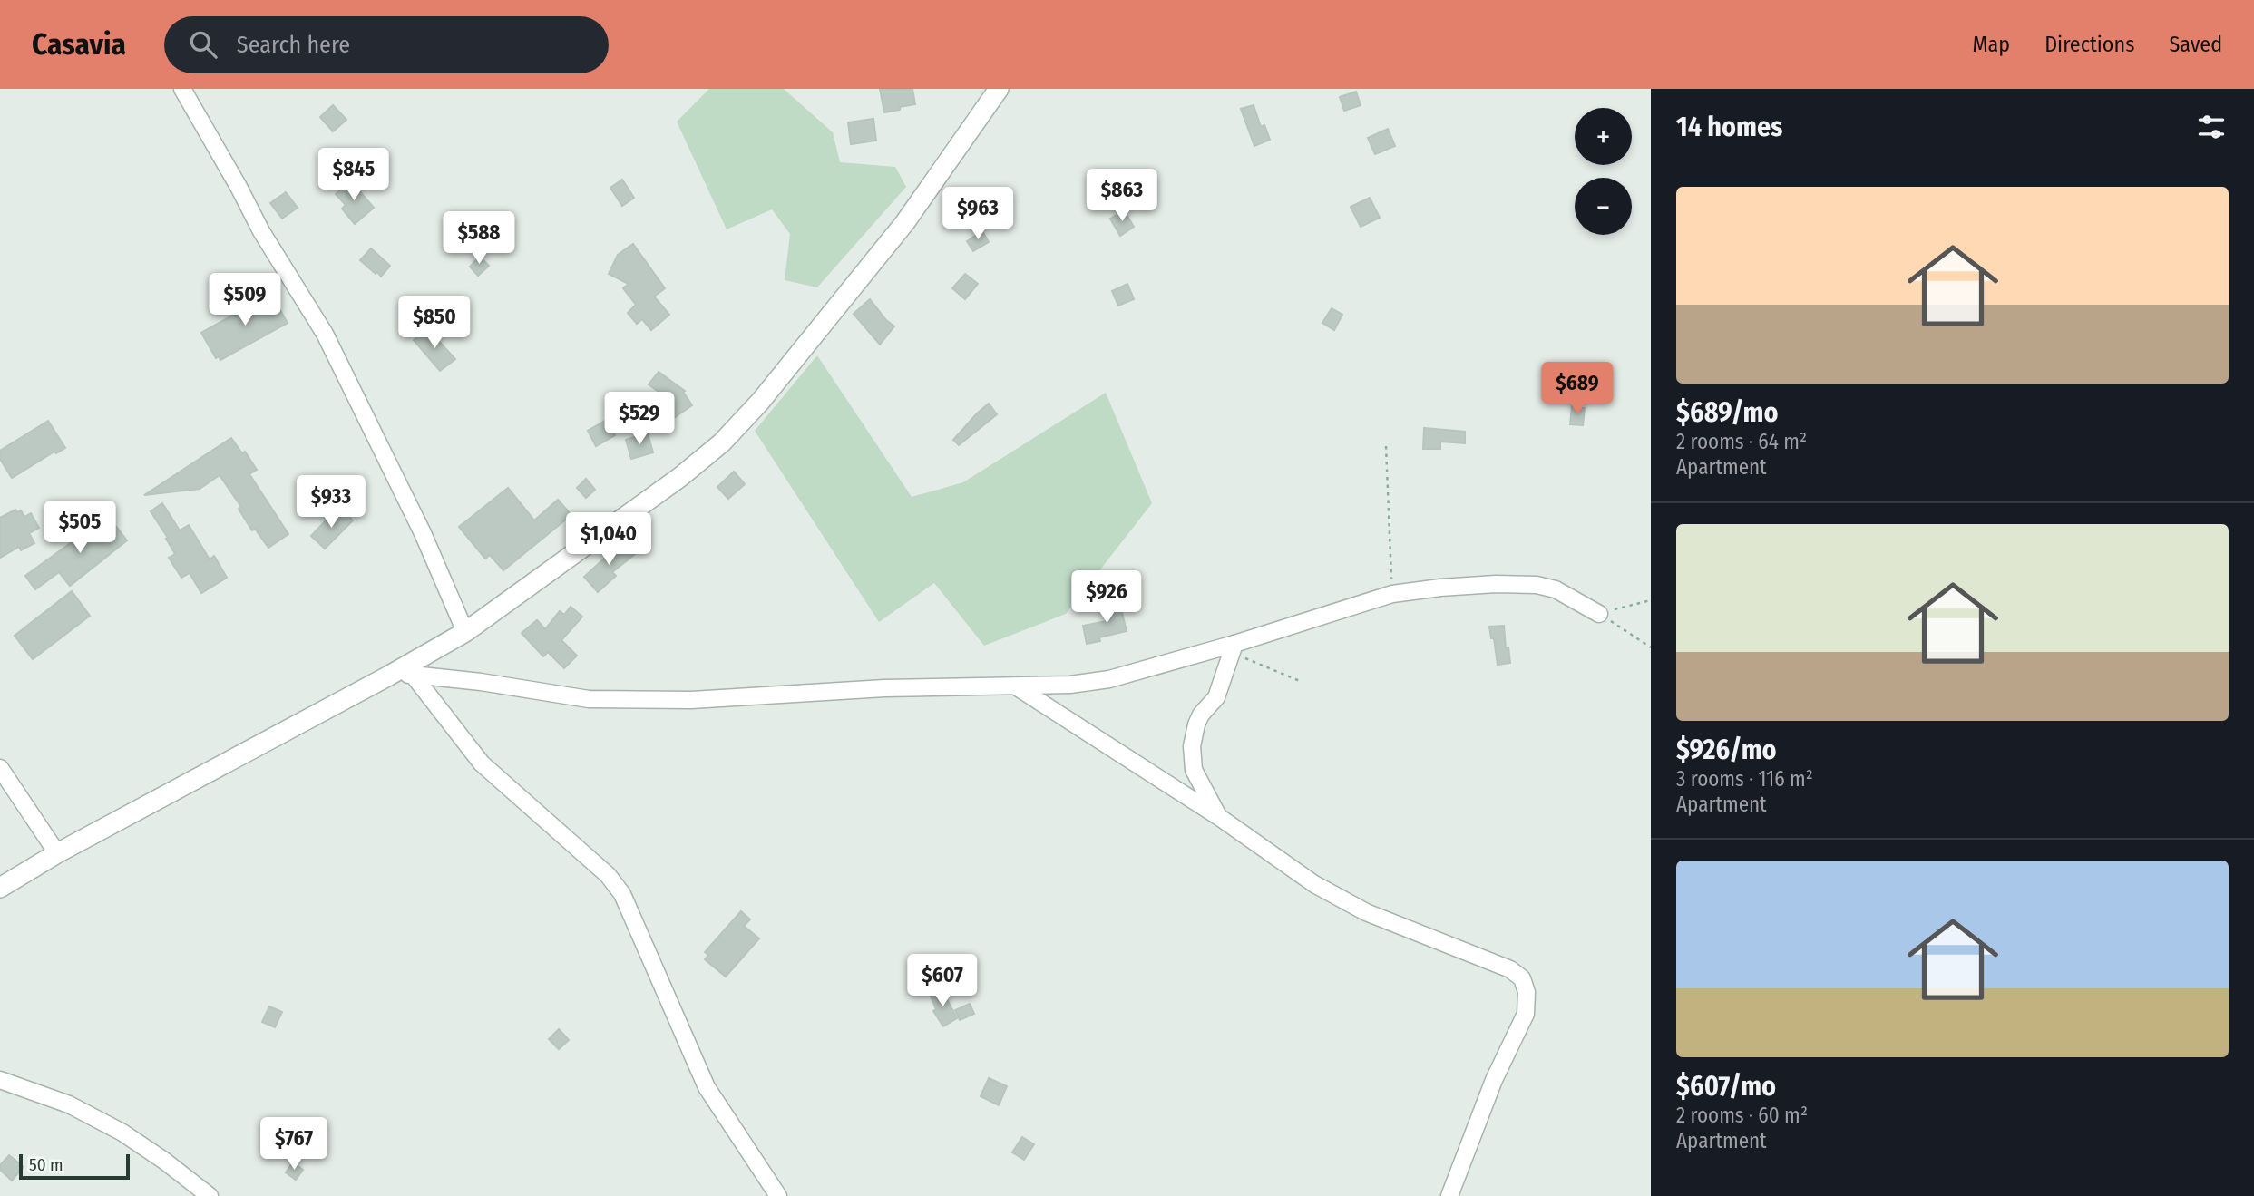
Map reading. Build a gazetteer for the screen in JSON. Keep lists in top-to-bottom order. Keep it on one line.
{"scale_bar":"50 m","page":{"header":"Casavia","search":"Search here","nav":["Map","Directions","Saved"],"heading":"14 homes","map_buttons":["+","−"],"price":["$845","$863","$963","$588","$509","$850","$689","$529","$933","$505","$1,040","$926","$607","$767"],"list":[{"name":"$689/mo","note":"2 rooms · 64 m² · Apartment"},{"name":"$926/mo","note":"3 rooms · 116 m² · Apartment"},{"name":"$607/mo","note":"2 rooms · 60 m² · Apartment"}],"scale":"50 m"}}
